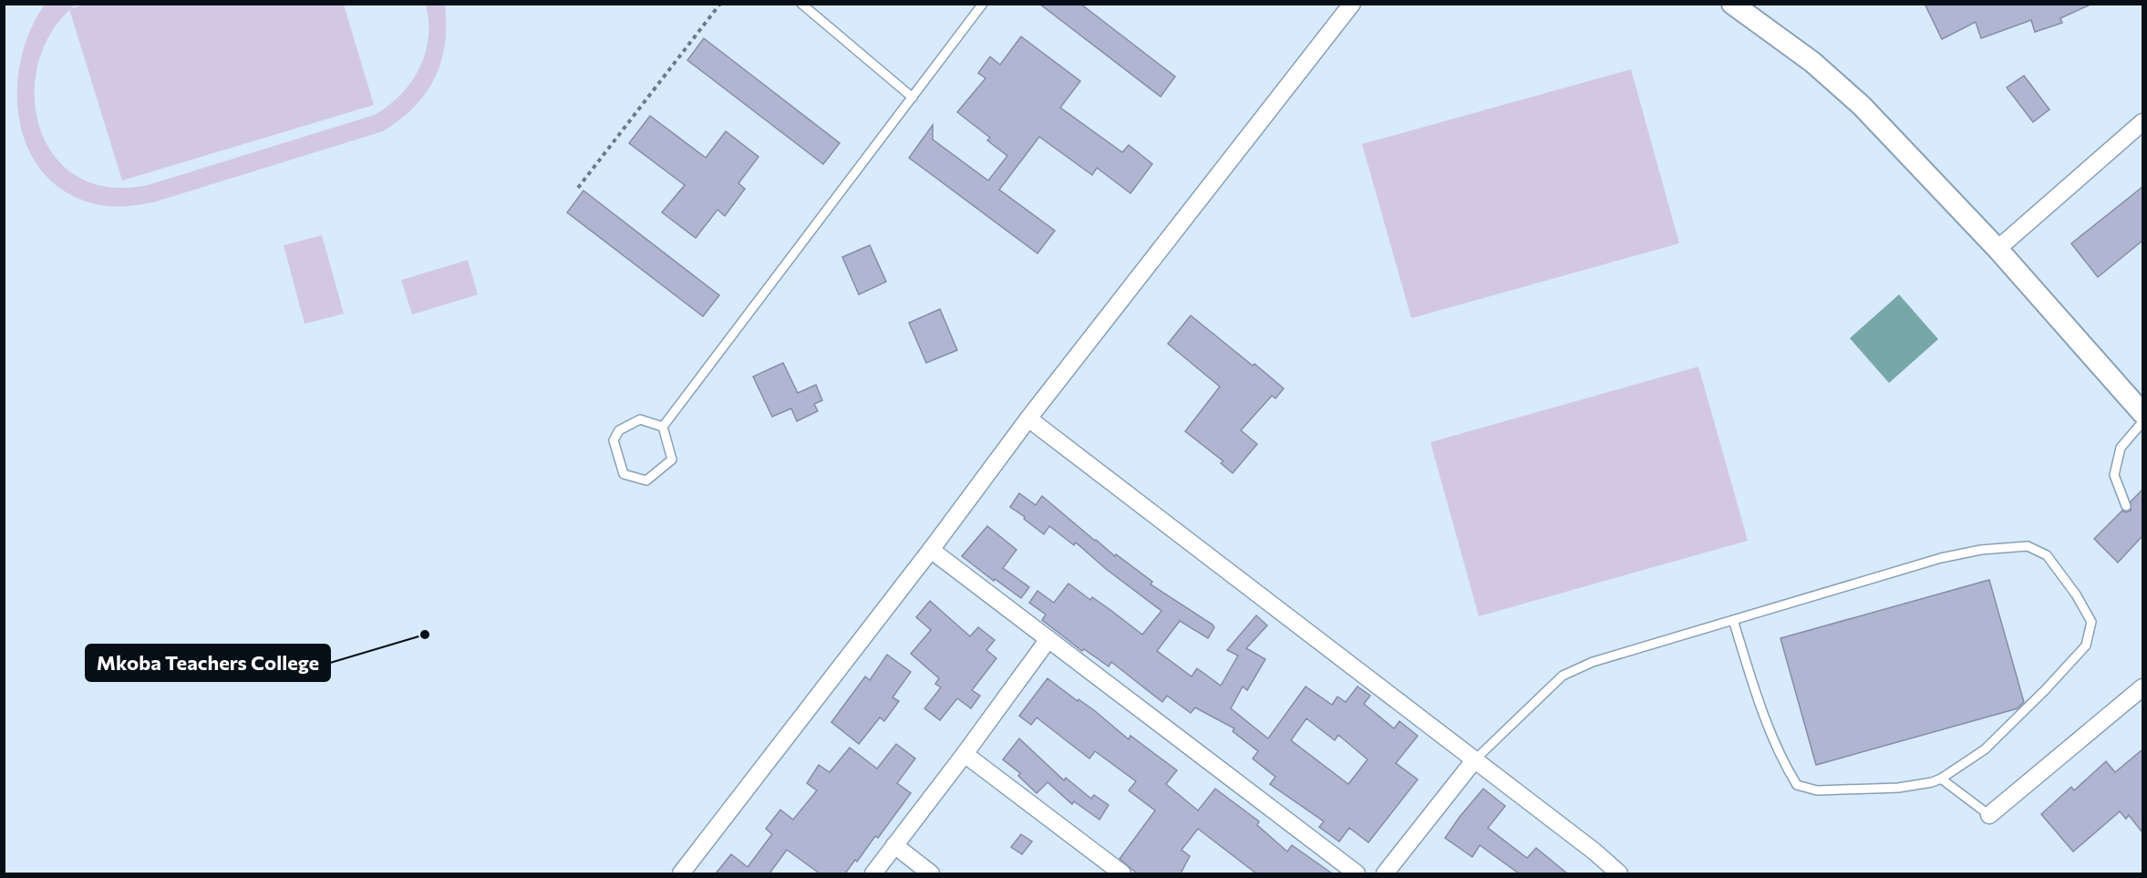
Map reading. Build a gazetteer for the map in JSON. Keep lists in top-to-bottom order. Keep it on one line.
{"places":["Mkoba Teachers College"]}
